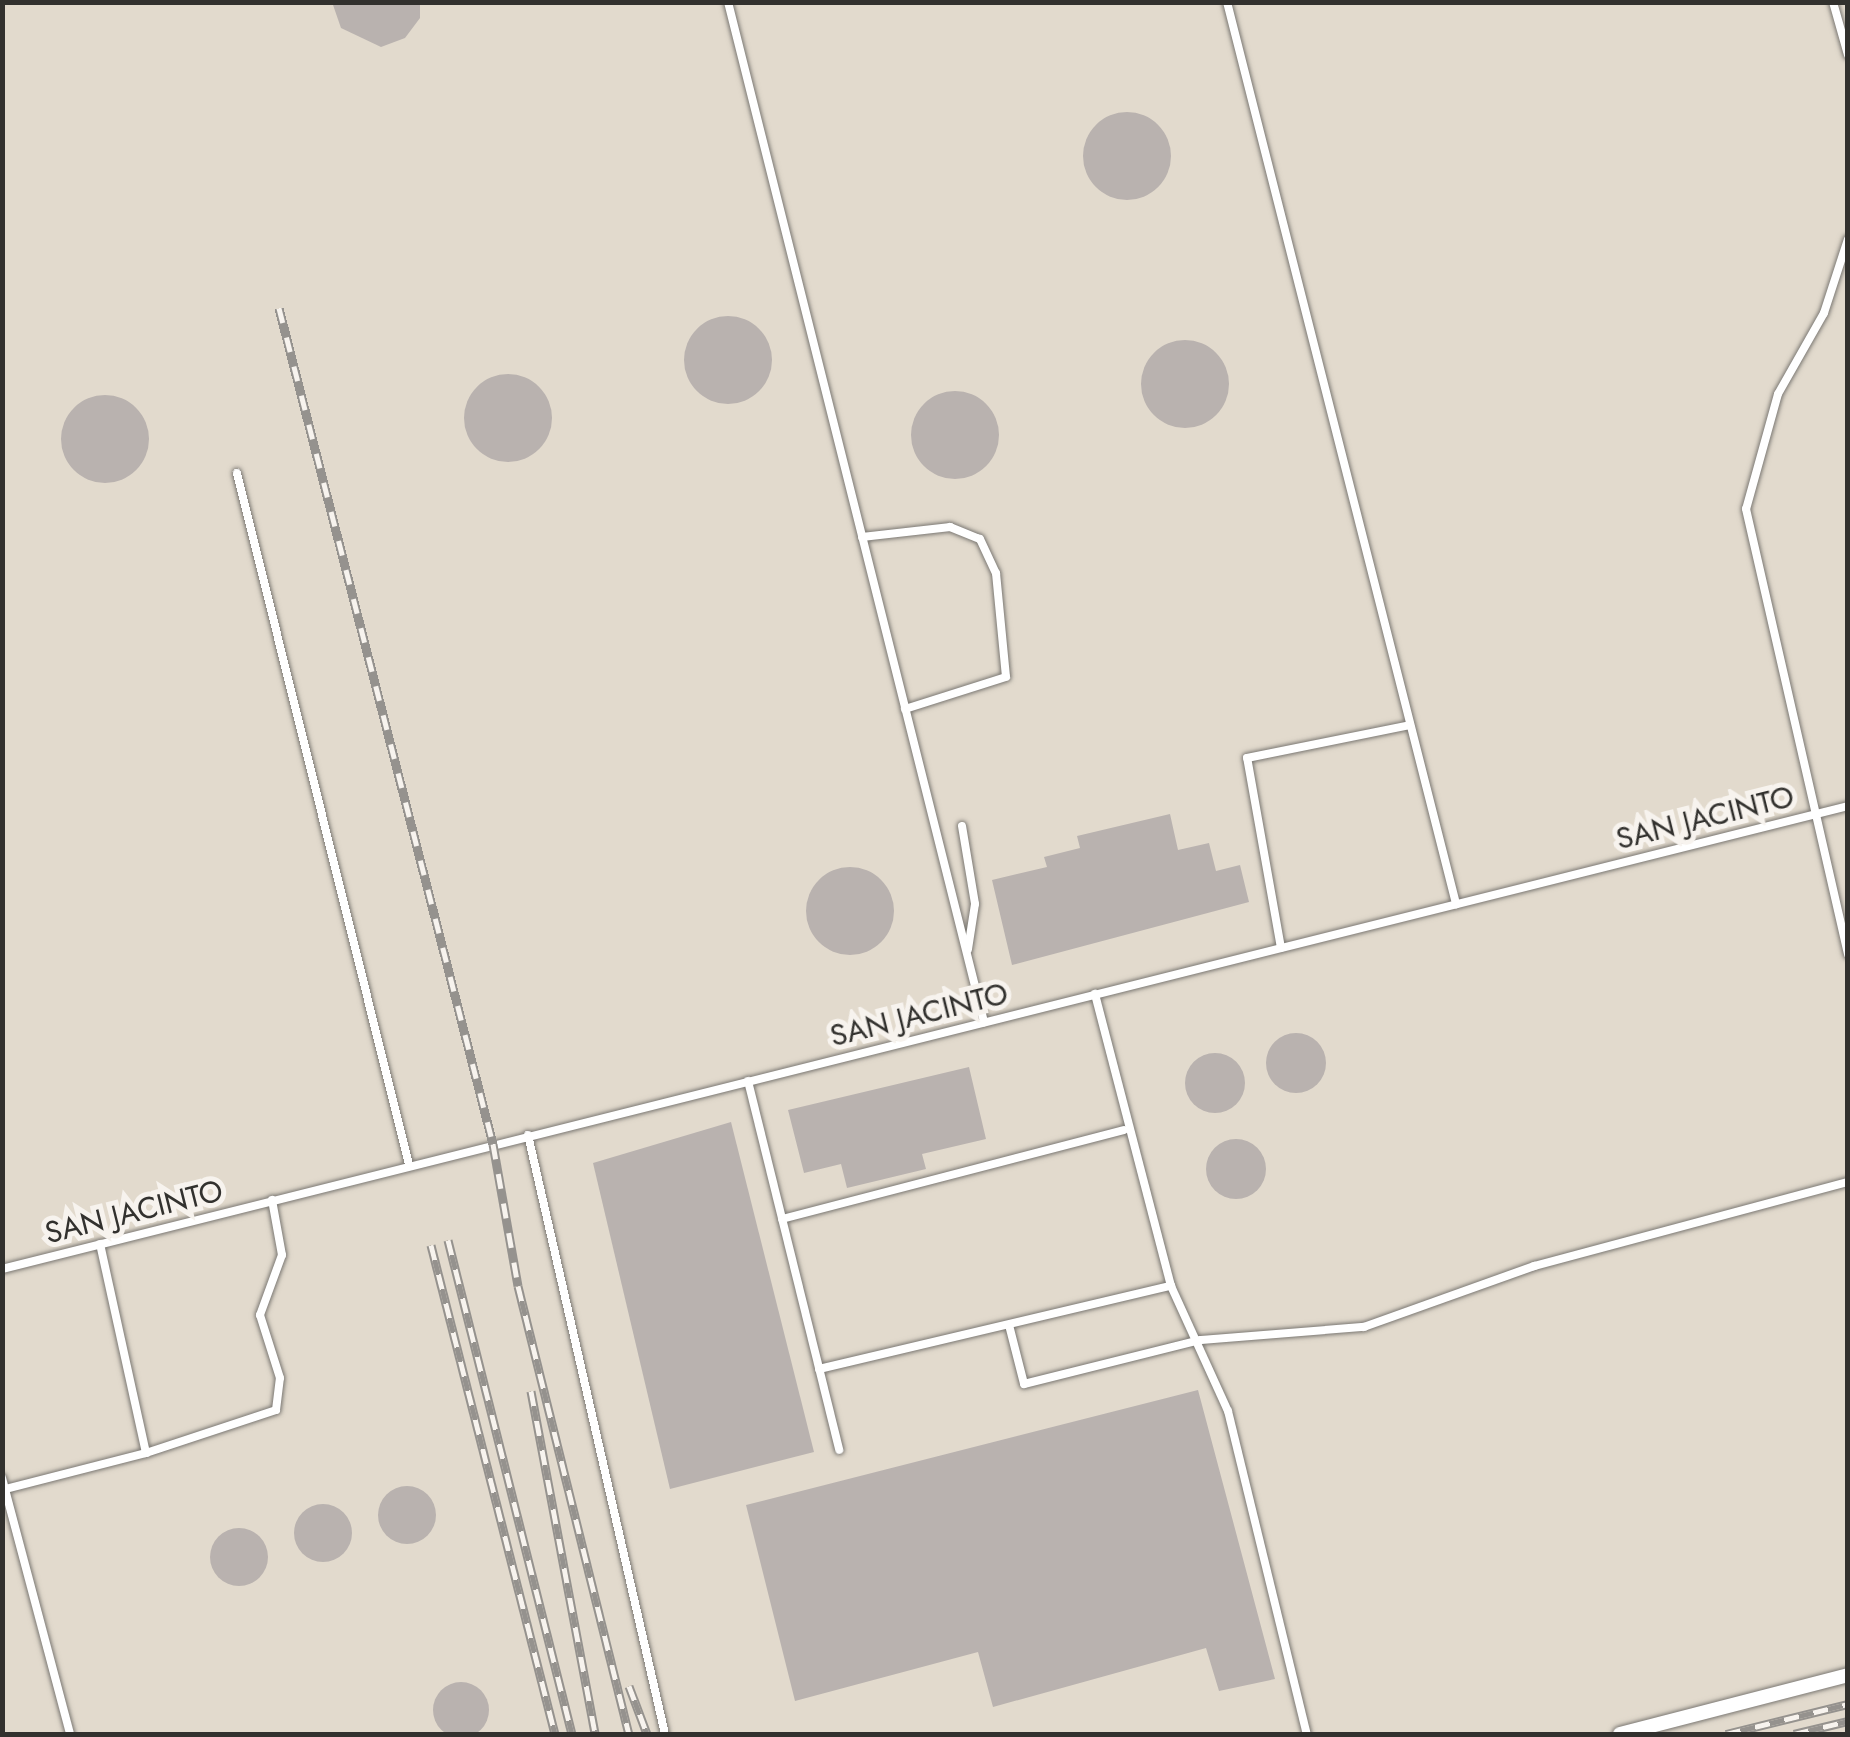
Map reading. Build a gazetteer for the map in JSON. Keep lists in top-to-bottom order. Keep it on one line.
{"streets":{"lane":["SAN JACINTO"]}}
